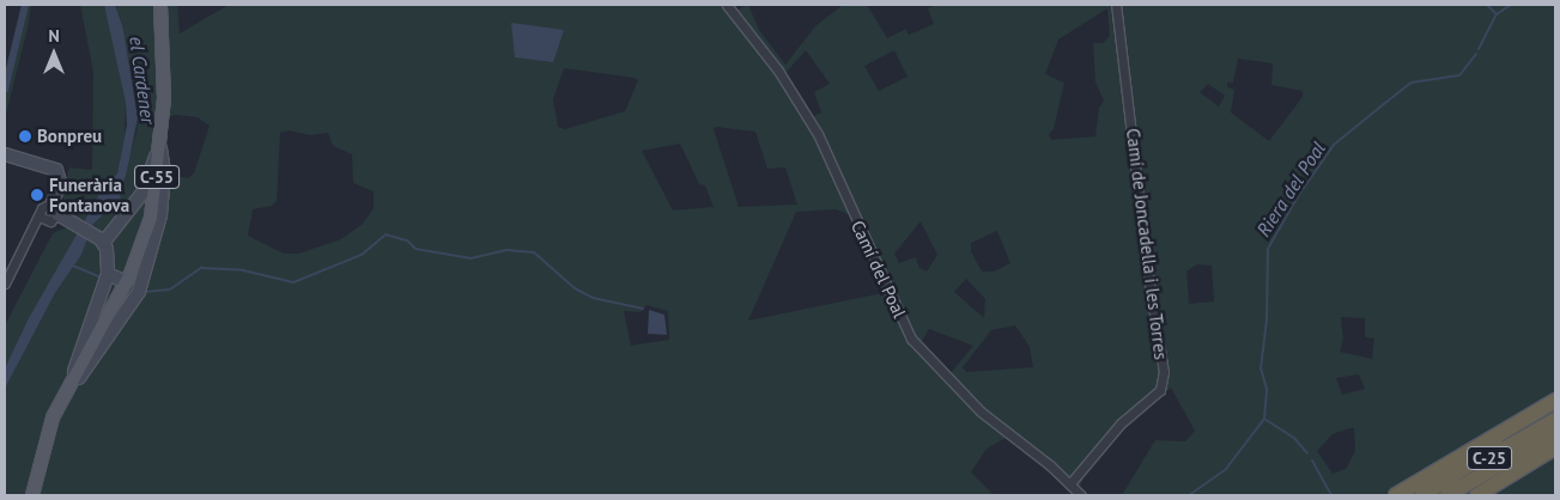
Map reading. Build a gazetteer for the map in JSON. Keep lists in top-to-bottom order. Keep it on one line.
{"streets":{"highway":["C-25"],"main road":["C-55"],"street":["Camí de Joncadella i les Torres","Camí del Poal"]},"crossings":[["Camí de Joncadella i les Torres","Camí del Poal"]],"water":["el Cardener","Riera del Poal"],"places":["Bonpreu","Funerària Fontanova"],"north":"top"}
